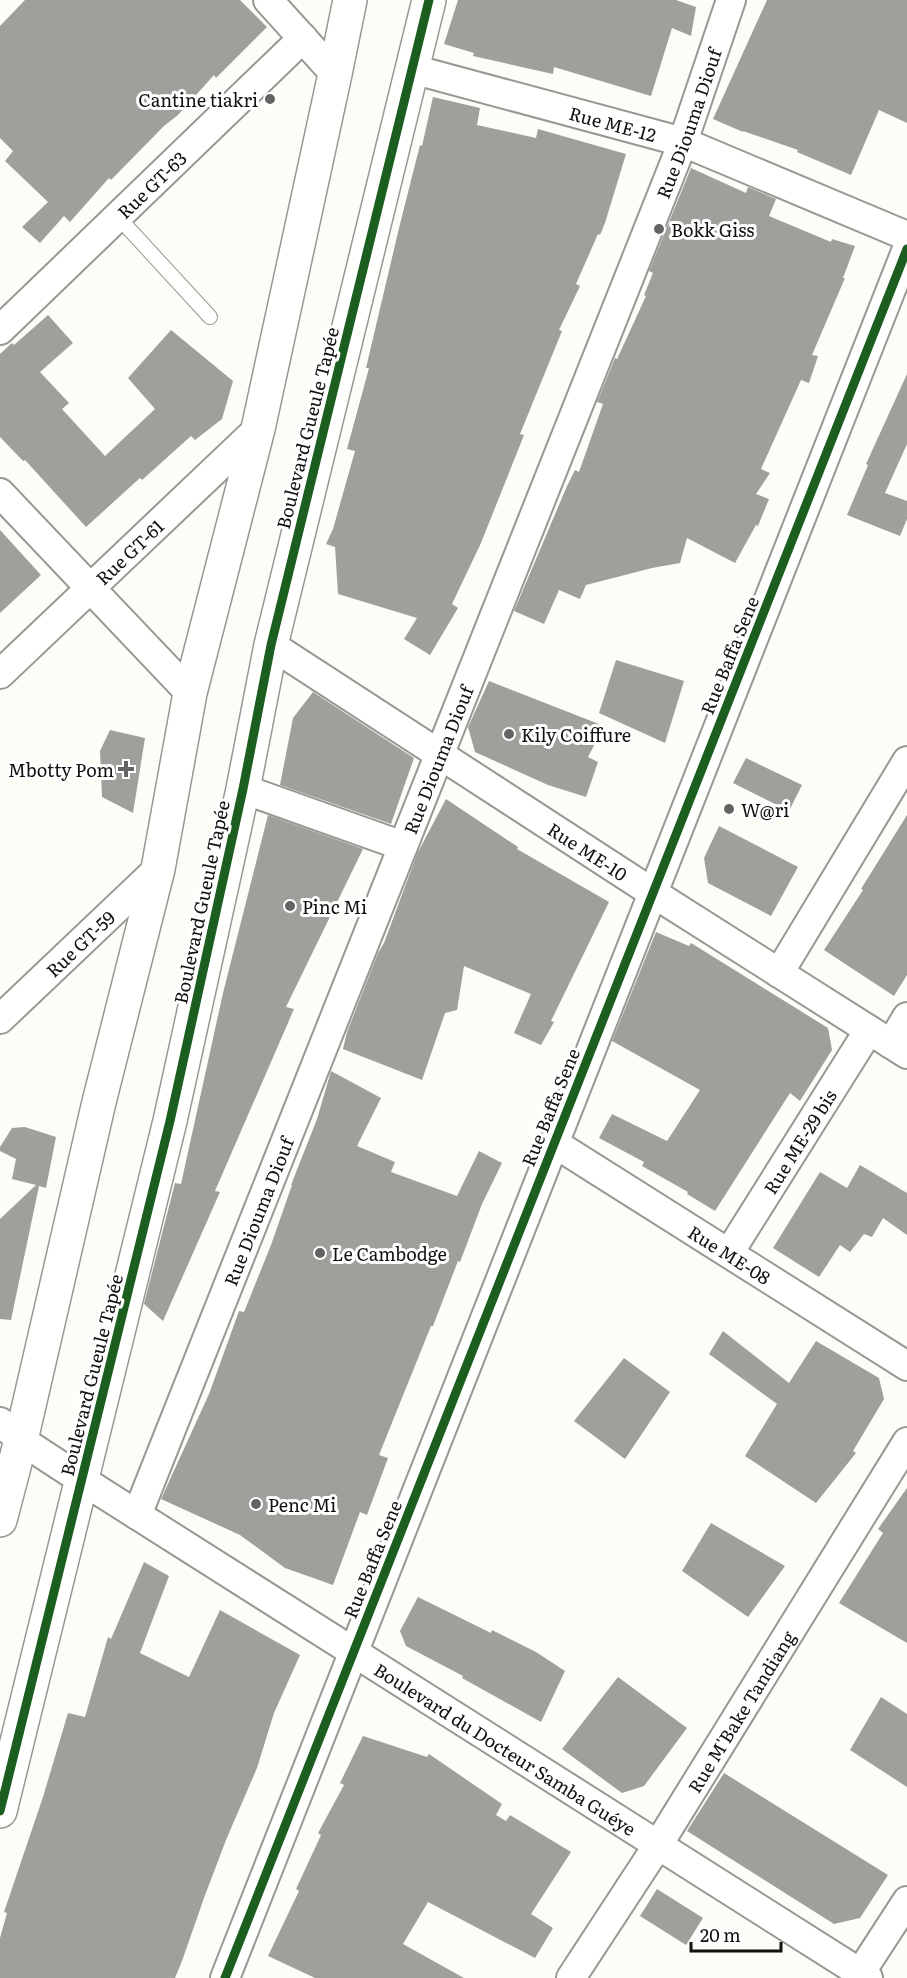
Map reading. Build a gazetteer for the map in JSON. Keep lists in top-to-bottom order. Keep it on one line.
{"streets":{"street":["Rue Diouma Diouf","Rue ME-12","Rue GT-63","Boulevard Gueule Tapée","Rue GT-61","Rue Baffa Sene","Rue ME-10","Rue GT-59","Rue ME-29 bis","Rue ME-08","Rue M'Bake Tandiang","Boulevard du Docteur Samba Guéye"]},"crossings":[["Rue Diouma Diouf","Rue ME-12"],["Rue Diouma Diouf","Rue ME-10"],["Rue Diouma Diouf","Boulevard du Docteur Samba Guéye"],["Rue ME-12","Boulevard Gueule Tapée"],["Boulevard Gueule Tapée","Rue ME-10"],["Boulevard Gueule Tapée","Boulevard du Docteur Samba Guéye"],["Rue Baffa Sene","Rue ME-10"],["Rue Baffa Sene","Rue ME-08"],["Rue Baffa Sene","Boulevard du Docteur Samba Guéye"],["Rue ME-10","Rue ME-29 bis"],["Rue ME-29 bis","Rue ME-08"],["Rue M'Bake Tandiang","Boulevard du Docteur Samba Guéye"]],"places":{"other":["Cantine tiakri","Bokk Giss","Kily Coiffure","W@ri","Pinc Mi","Le Cambodge","Penc Mi"],"health":["Mbotty Pom"]},"scale_bar":"20 m"}
